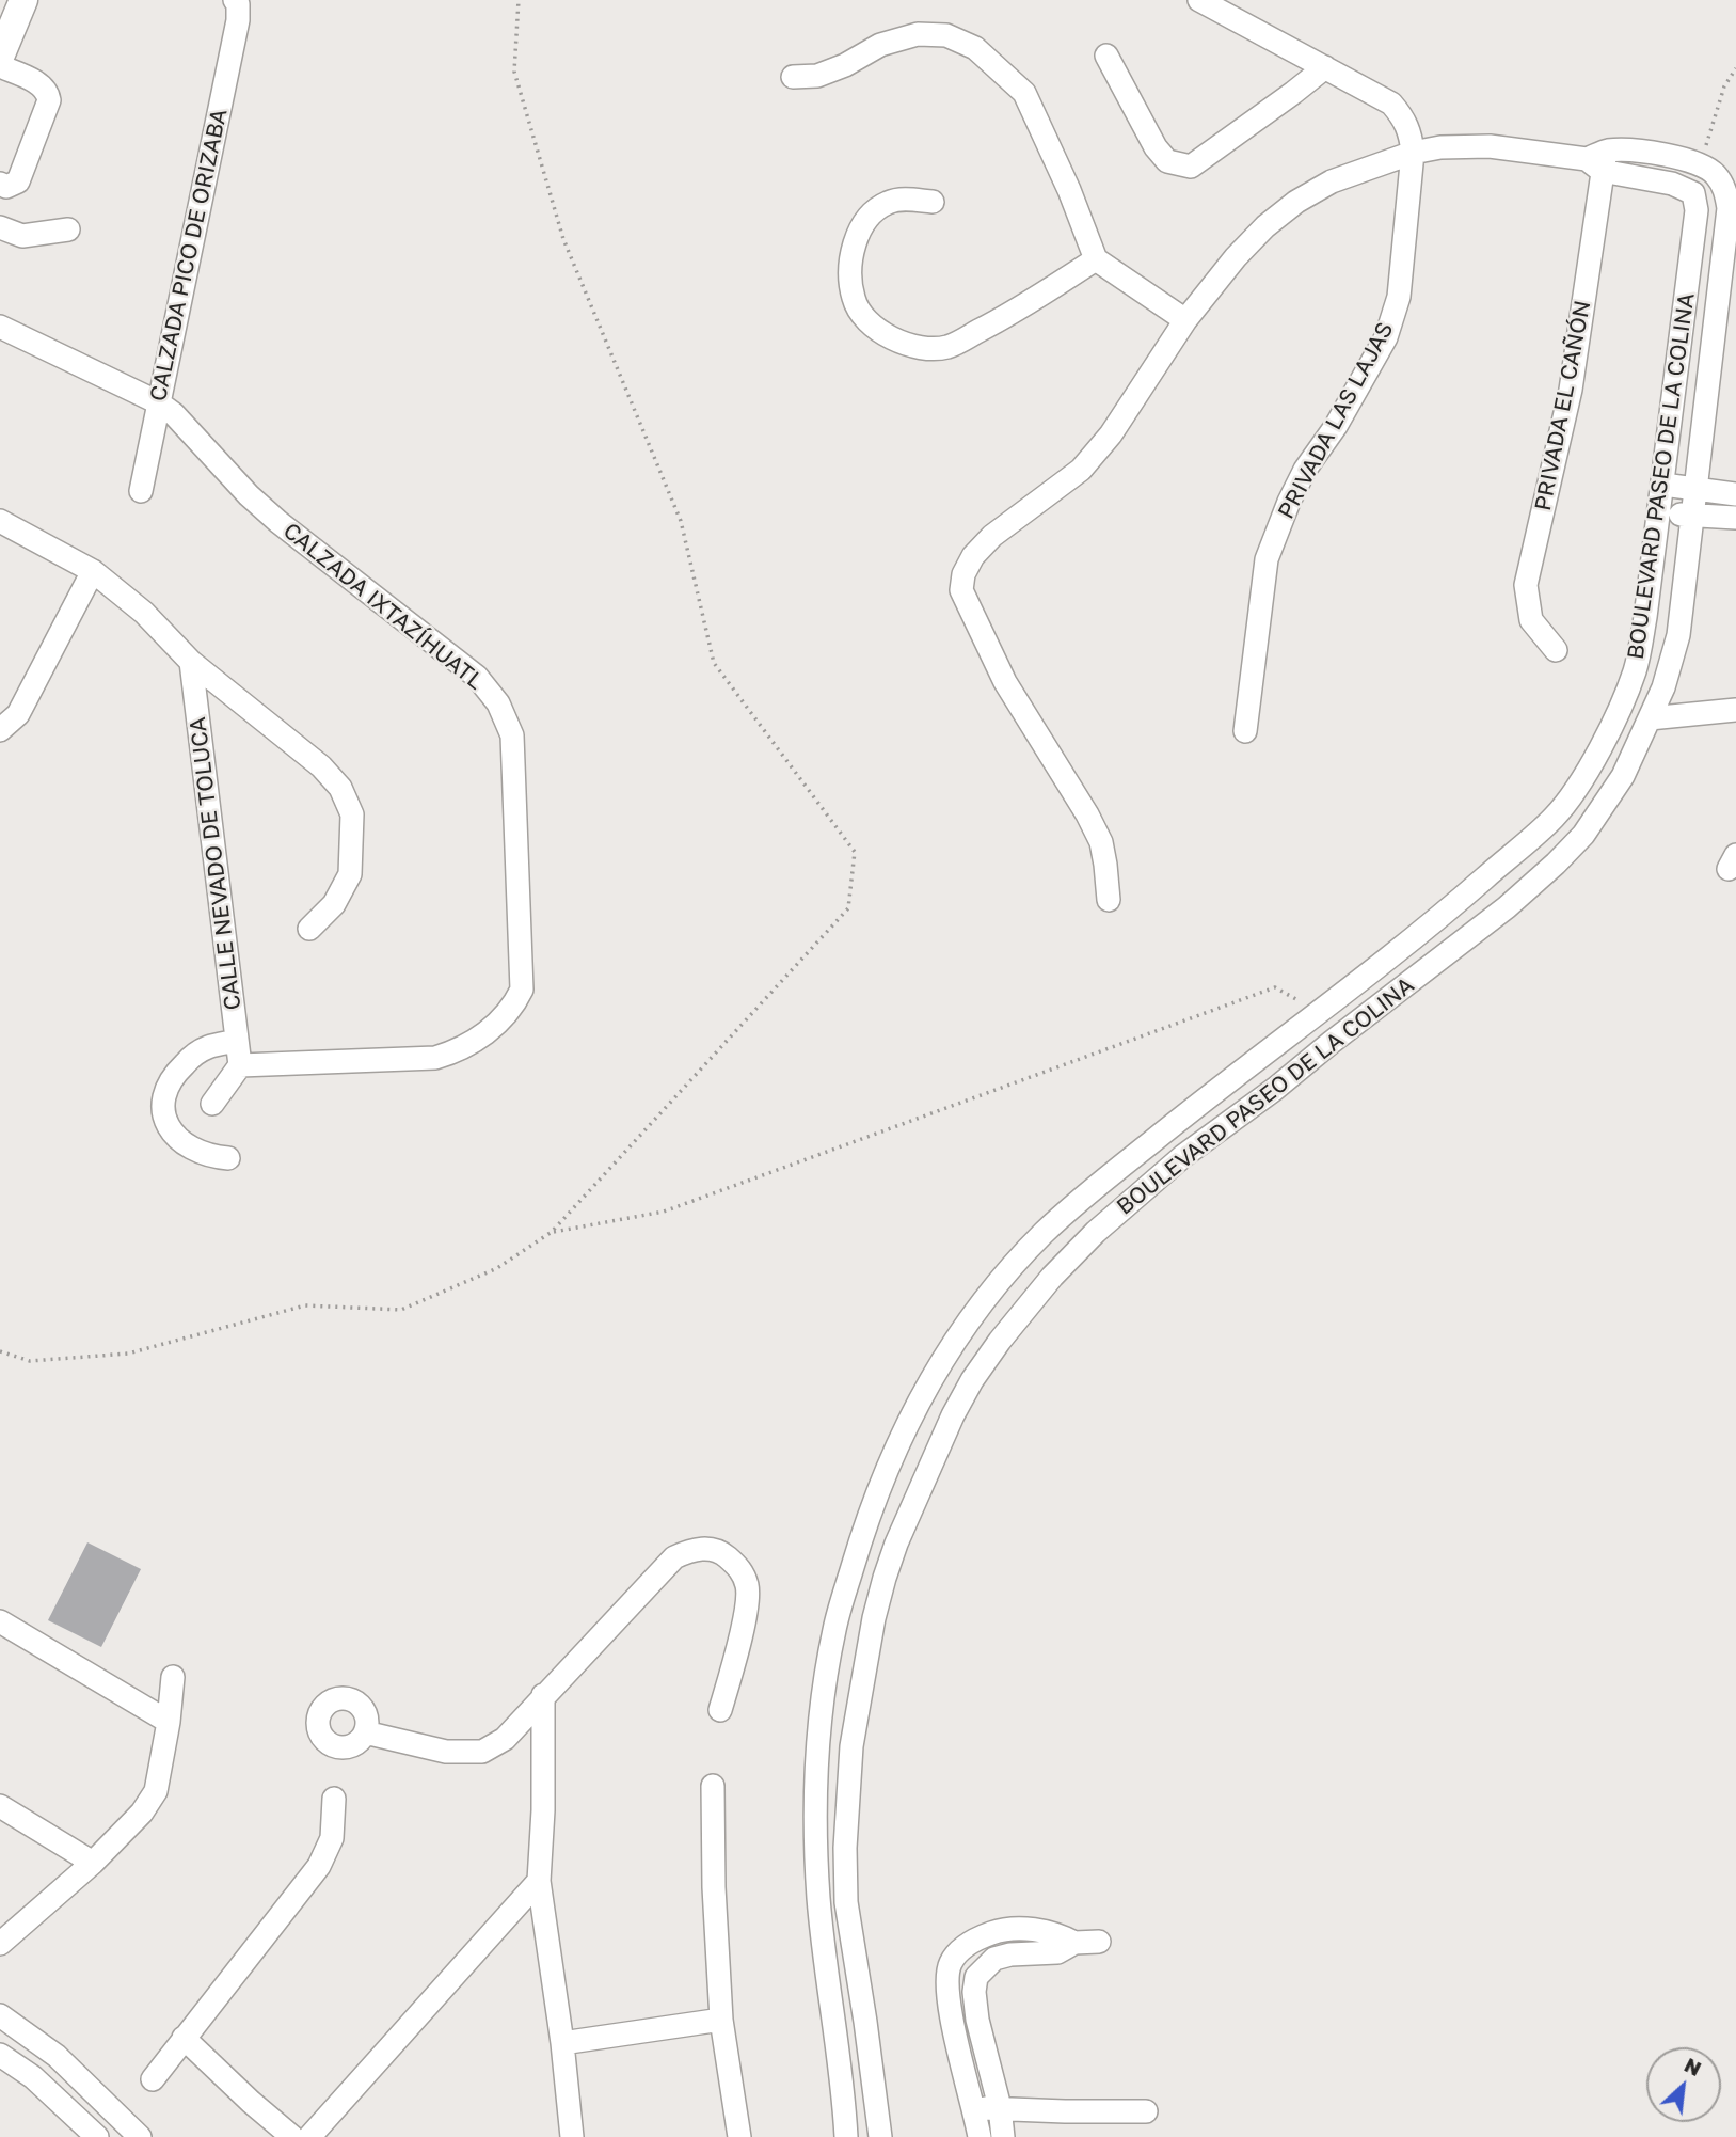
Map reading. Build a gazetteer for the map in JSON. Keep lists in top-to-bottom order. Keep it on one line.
{"streets":{"street":["CALZADA PICO DE ORIZABA","PRIVADA EL CAÑÓN","PRIVADA LAS LAJAS","BOULEVARD PASEO DE LA COLINA","CALZADA IXTAZÍHUATL","CALLE NEVADO DE TOLUCA"]},"crossings":[["CALZADA PICO DE ORIZABA","CALZADA IXTAZÍHUATL"],["CALZADA IXTAZÍHUATL","CALLE NEVADO DE TOLUCA"]],"north":"top right"}
